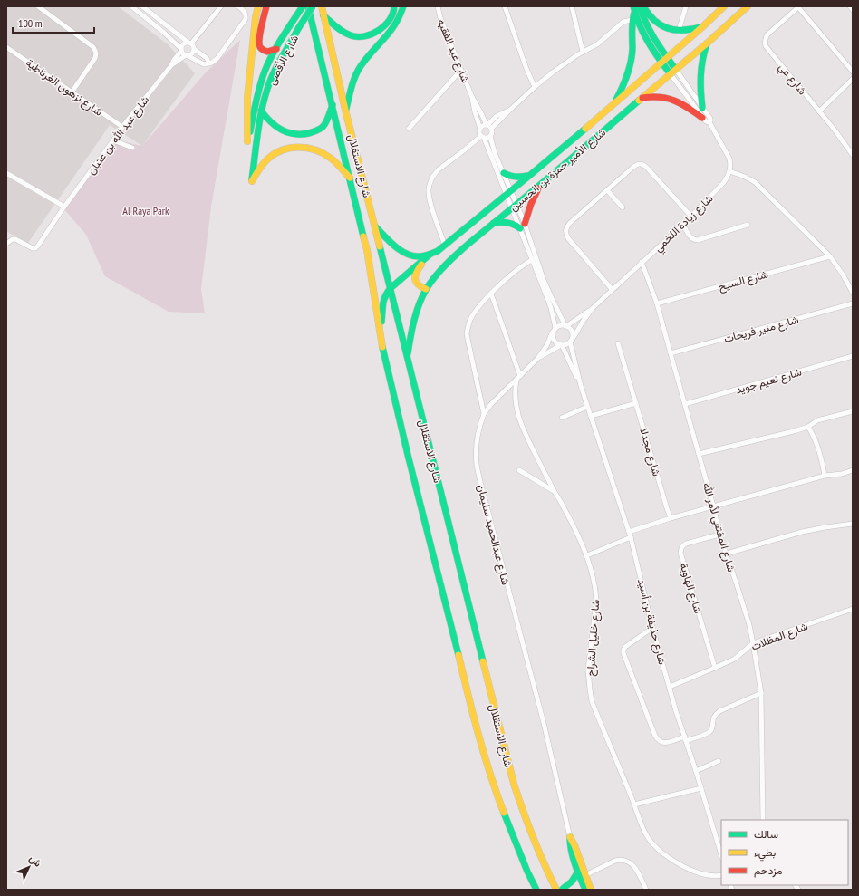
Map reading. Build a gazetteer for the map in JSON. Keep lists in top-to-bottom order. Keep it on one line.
{"streets":{"main road":["شارع الأقصى","شارع الاستقلال","شارع الأمير حمزة بن الحسين"],"street":["شارع عيد الفقيه","شارع عي","شارع نزهون الغرناطية","شارع عبد الله بن عتبان","شارع زيادة اللخمي","شارع السيح","شارع منير فريحات","شارع نعيم جويد","شارع مجدلا","شارع المقتفي لأمر الله","شارع عبدالحميد سليمان","شارع الهاوية","شارع حذيفة بن أسيد","شارع المظلات","شارع خليل الشراح"]},"crossings":[["شارع الأقصى","شارع الاستقلال"],["شارع نزهون الغرناطية","شارع عبد الله بن عتبان"],["شارع الاستقلال","شارع الأمير حمزة بن الحسين"],["شارع زيادة اللخمي","شارع المقتفي لأمر الله"],["شارع زيادة اللخمي","شارع حذيفة بن أسيد"],["شارع السيح","شارع المقتفي لأمر الله"],["شارع منير فريحات","شارع المقتفي لأمر الله"],["شارع نعيم جويد","شارع المقتفي لأمر الله"],["شارع المقتفي لأمر الله","شارع الهاوية"],["شارع المقتفي لأمر الله","شارع المظلات"],["شارع الهاوية","شارع المظلات"],["شارع حذيفة بن أسيد","شارع المظلات"]],"parks":["Al Raya Park"],"legend":["سالك","بطيء","مزدحم"],"scale_bar":"100 m","north":"top right"}
